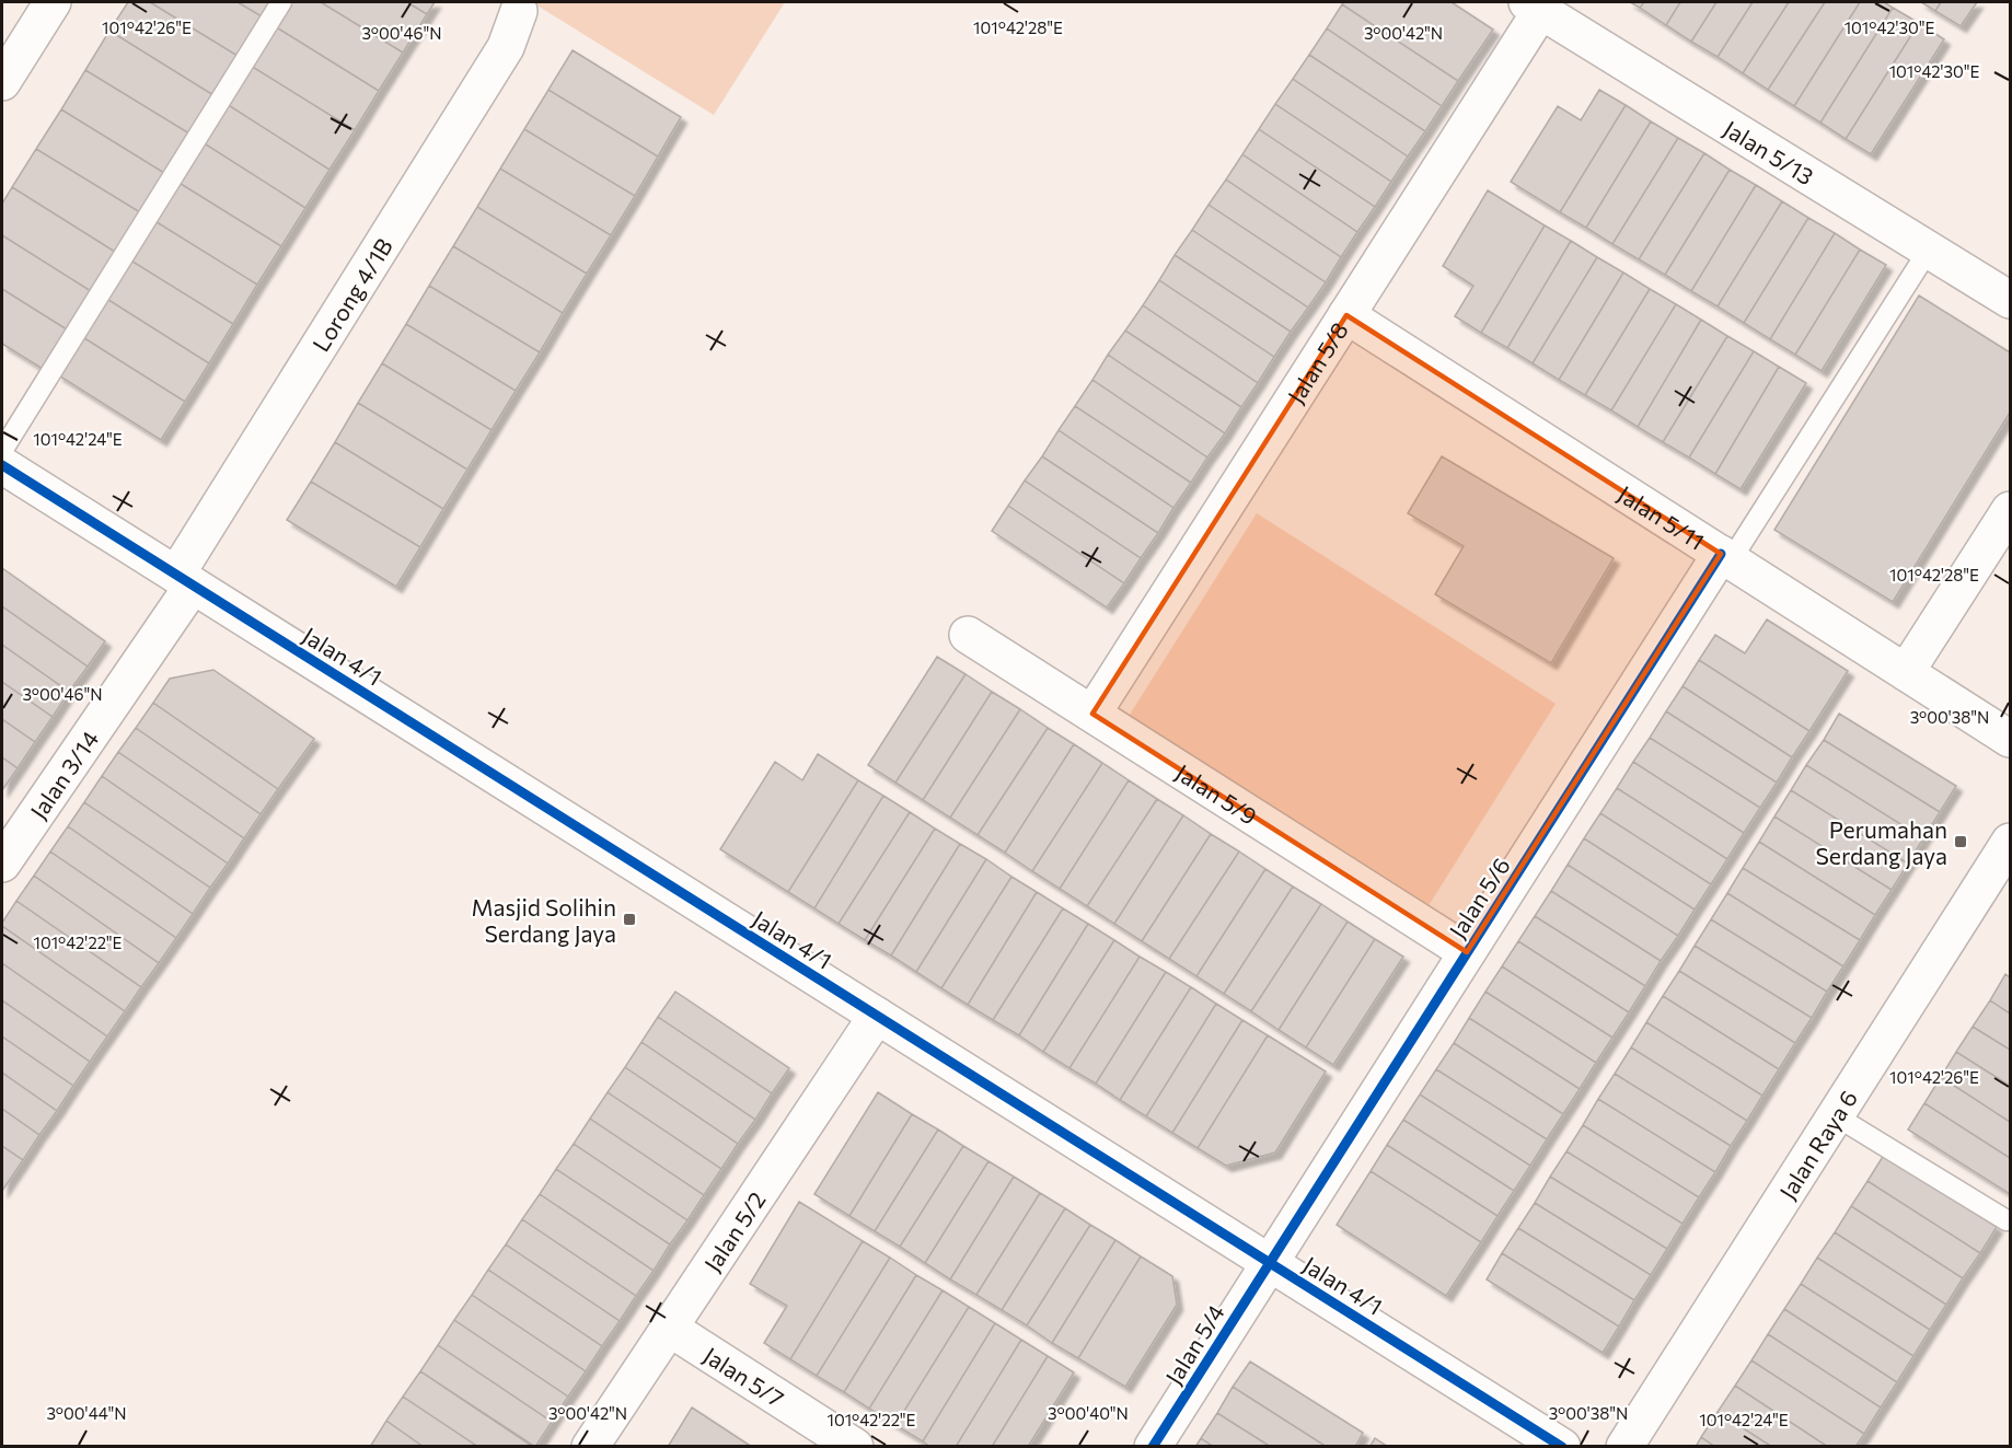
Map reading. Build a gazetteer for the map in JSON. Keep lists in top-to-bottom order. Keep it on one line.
{"streets":{"street":["Jalan 5/13","Lorong 4/1B","Jalan 5/8","Jalan 5/11","Jalan 4/1","Jalan 3/14","Jalan 5/9","Jalan 5/6","Jalan Raya 6","Jalan 5/2","Jalan 5/4","Jalan 5/7"]},"crossings":[["Jalan 5/13","Jalan 5/8"],["Lorong 4/1B","Jalan 4/1"],["Lorong 4/1B","Jalan 3/14"],["Jalan 5/8","Jalan 5/11"],["Jalan 5/8","Jalan 5/9"],["Jalan 5/11","Jalan 5/6"],["Jalan 4/1","Jalan 3/14"],["Jalan 4/1","Jalan 5/6"],["Jalan 4/1","Jalan 5/2"],["Jalan 4/1","Jalan 5/4"],["Jalan 5/9","Jalan 5/6"],["Jalan 5/6","Jalan 5/4"],["Jalan 5/2","Jalan 5/7"]],"places":{"transit":["Perumahan Serdang Jaya","Masjid Solihin Serdang Jaya"]},"coordinates":["101°42'26\"E","101°42'28\"E","101°42'30\"E","3°00'46\"N","3°00'42\"N","101°42'24\"E","3°00'38\"N","101°42'22\"E","3°00'44\"N","3°00'40\"N"]}
